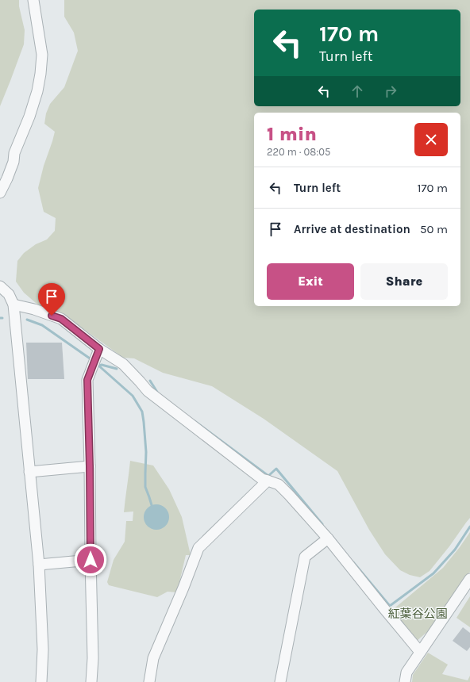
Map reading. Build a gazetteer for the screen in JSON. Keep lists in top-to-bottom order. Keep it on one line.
{"parks":["紅葉谷公園"],"page":{"turn":["170 m","Turn left"],"heading":["1 min","220 m · 08:05"],"list":[{"name":"Turn left","value":"170 m"},{"name":"Arrive at destination","value":"50 m"}],"buttons":["Exit","Share"]}}
